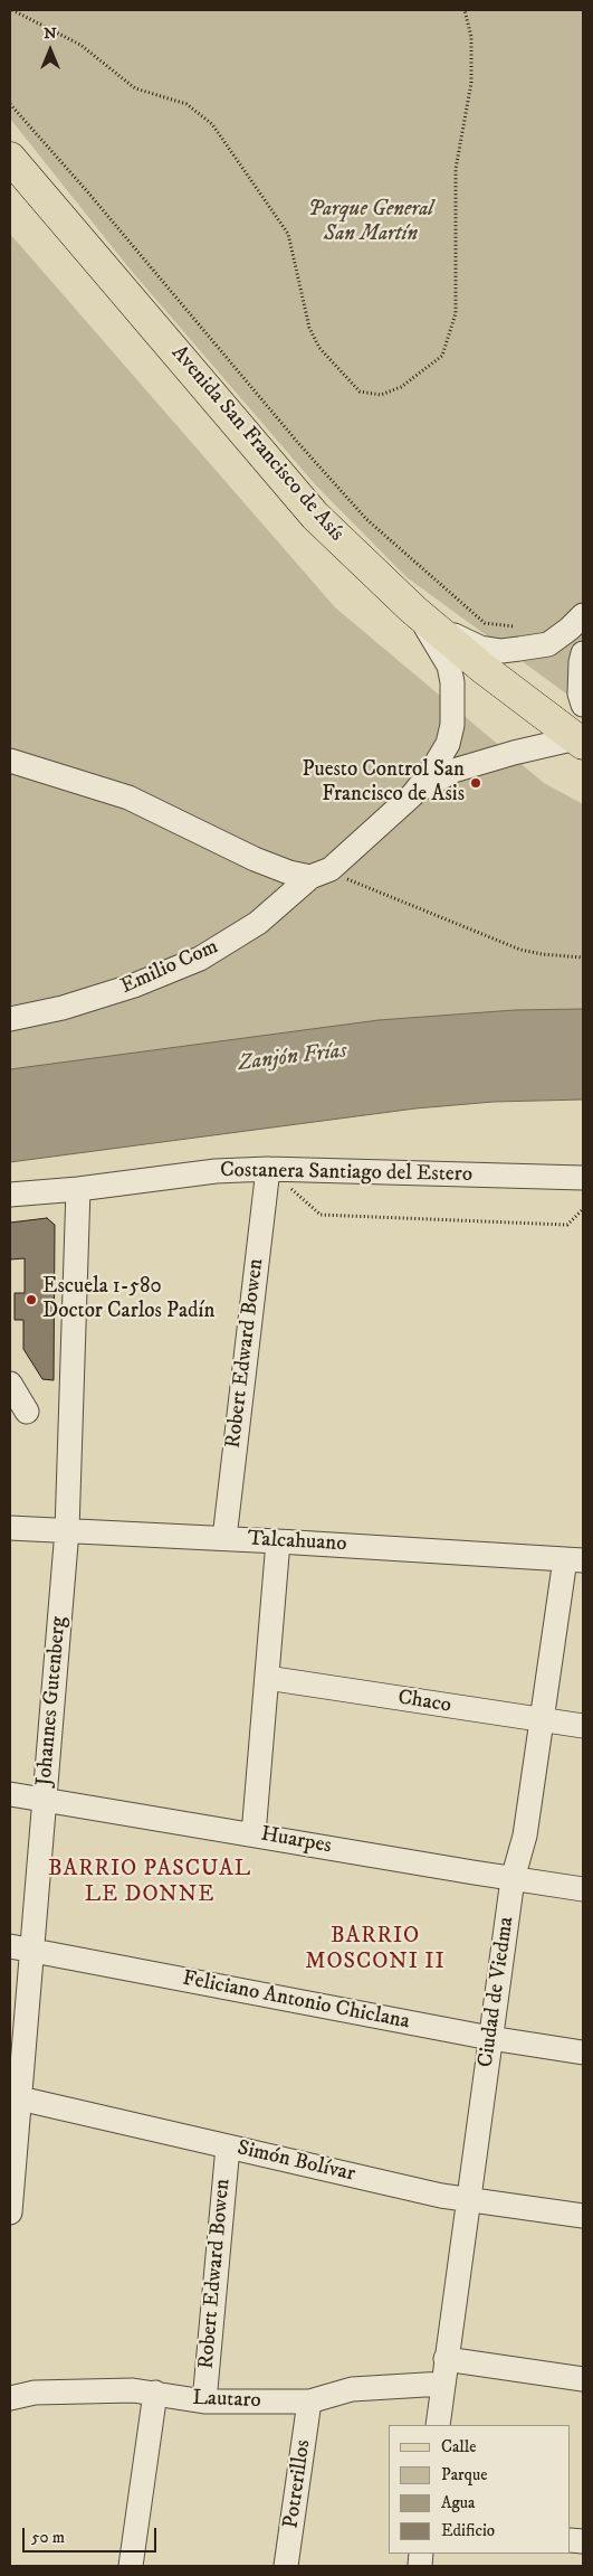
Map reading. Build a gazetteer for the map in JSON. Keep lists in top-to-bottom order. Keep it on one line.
{"streets":{"main road":["Avenida San Francisco de Asís"],"street":["Emilio Com","Costanera Santiago del Estero","Robert Edward Bowen","Talcahuano","Johannes Gutenberg","Chaco","Huarpes","Ciudad de Viedma","Feliciano Antonio Chiclana","Simón Bolívar","Lautaro","Potrerillos"]},"crossings":[["Costanera Santiago del Estero","Robert Edward Bowen"],["Costanera Santiago del Estero","Johannes Gutenberg"],["Robert Edward Bowen","Talcahuano"],["Robert Edward Bowen","Simón Bolívar"],["Robert Edward Bowen","Lautaro"],["Talcahuano","Johannes Gutenberg"],["Talcahuano","Ciudad de Viedma"],["Johannes Gutenberg","Huarpes"],["Johannes Gutenberg","Feliciano Antonio Chiclana"],["Johannes Gutenberg","Simón Bolívar"],["Chaco","Ciudad de Viedma"],["Huarpes","Ciudad de Viedma"],["Ciudad de Viedma","Feliciano Antonio Chiclana"],["Ciudad de Viedma","Simón Bolívar"],["Ciudad de Viedma","Lautaro"],["Lautaro","Potrerillos"]],"districts":["BARRIO PASCUAL LE DONNE","BARRIO MOSCONI II"],"water":["Zanjón Frías"],"parks":["Parque General San Martín"],"places":["Puesto Control San Francisco de Asis","Escuela 1-580 Doctor Carlos Padín"],"legend":["Calle","Parque","Agua","Edificio"],"scale_bar":"50 m","north":"top"}
